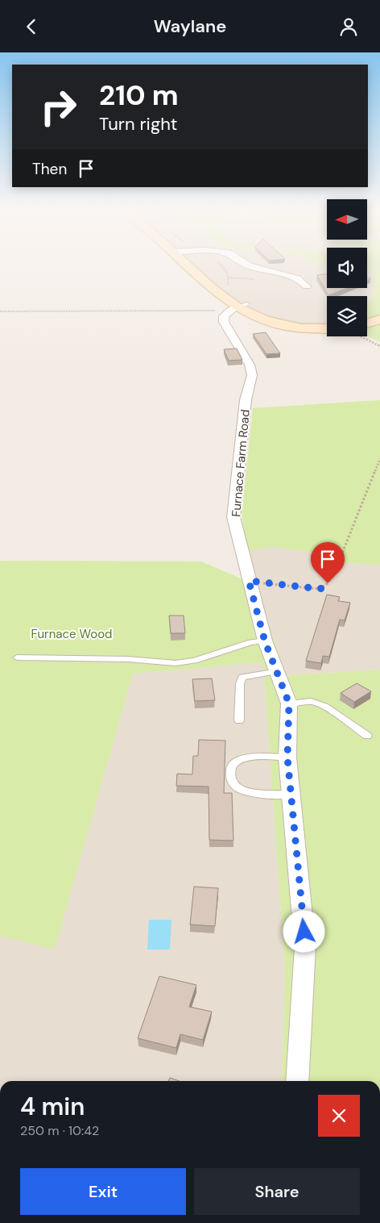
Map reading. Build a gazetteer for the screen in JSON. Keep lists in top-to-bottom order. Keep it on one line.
{"streets":{"street":["Furnace Farm Road"]},"parks":["Furnace Wood"],"north":"left","page":{"header":"Waylane","turn":["210 m","Turn right"],"then":"Then","heading":["4 min","250 m · 10:42"],"buttons":["Exit","Share"]}}
